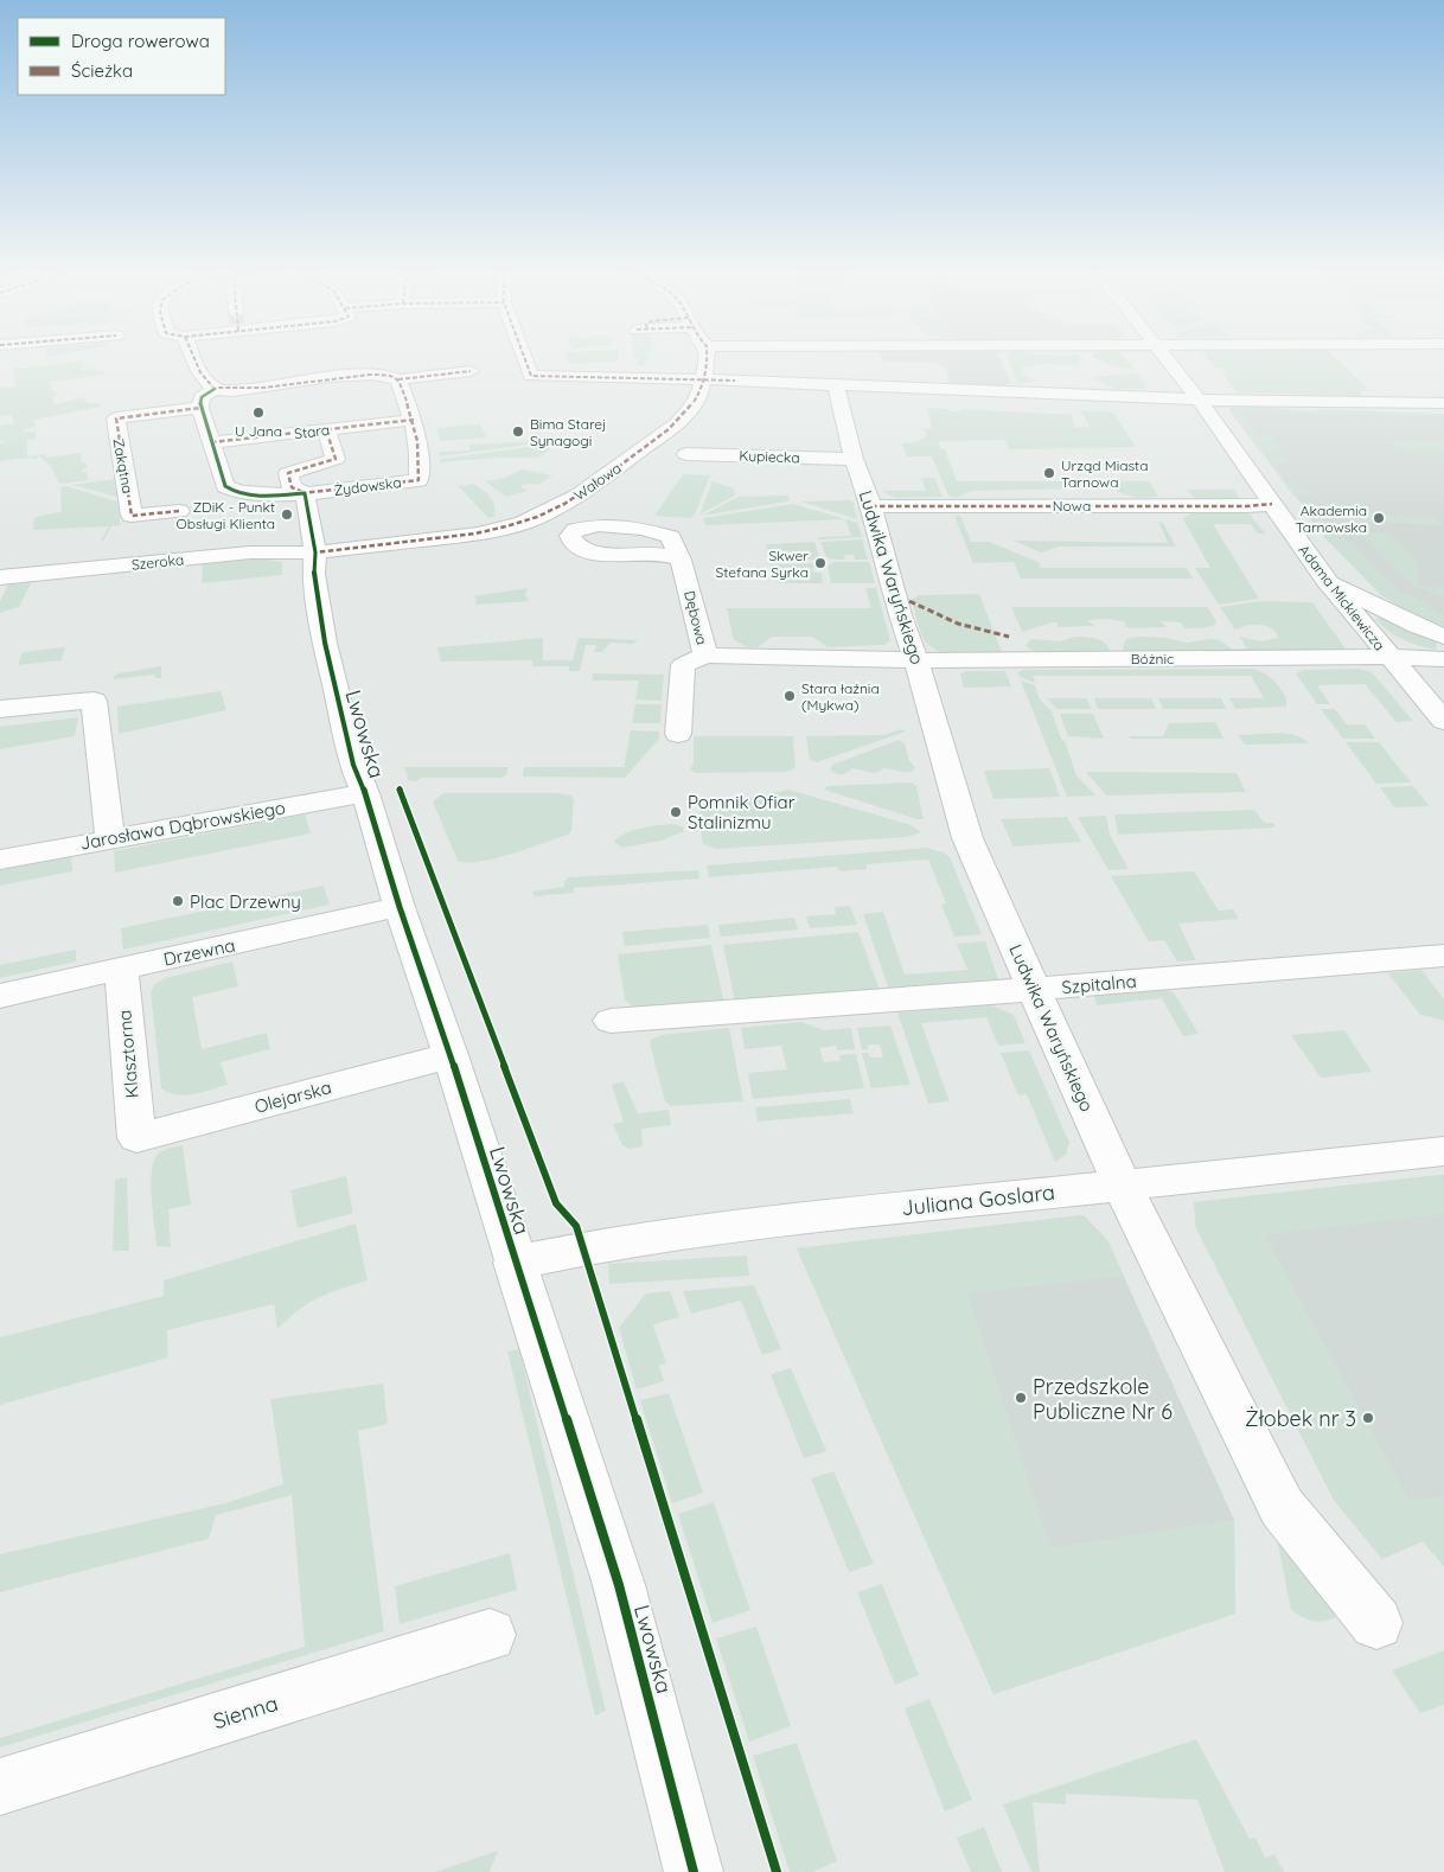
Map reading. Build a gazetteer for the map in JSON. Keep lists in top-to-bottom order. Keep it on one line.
{"streets":{"street":["Stara","Kupiecka","Zakątna","Wałowa","Żydowska","Nowa","Szeroka","Ludwika Waryńskiego","Adama Mickiewicza","Dębowa","Bóżnic","Lwowska","Jarosława Dąbrowskiego","Drzewna","Szpitalna","Klasztorna","Olejarska","Juliana Goslara","Sienna"]},"crossings":[["Stara","Żydowska"],["Kupiecka","Ludwika Waryńskiego"],["Wałowa","Szeroka"],["Wałowa","Lwowska"],["Żydowska","Lwowska"],["Nowa","Ludwika Waryńskiego"],["Nowa","Adama Mickiewicza"],["Szeroka","Lwowska"],["Ludwika Waryńskiego","Bóżnic"],["Ludwika Waryńskiego","Szpitalna"],["Ludwika Waryńskiego","Juliana Goslara"],["Adama Mickiewicza","Bóżnic"],["Dębowa","Bóżnic"],["Lwowska","Jarosława Dąbrowskiego"],["Lwowska","Drzewna"],["Lwowska","Olejarska"],["Lwowska","Juliana Goslara"],["Drzewna","Klasztorna"],["Klasztorna","Olejarska"]],"places":["U Jana","Bima Starej Synagogi","Urząd Miasta Tarnowa","ZDiK - Punkt Obsługi Klienta","Akademia Tarnowska","Skwer Stefana Syrka","Stara łaźnia (Mykwa)","Pomnik Ofiar Stalinizmu","Plac Drzewny","Przedszkole Publiczne Nr 6","Żłobek nr 3"],"legend":["Droga rowerowa","Ścieżka"]}
